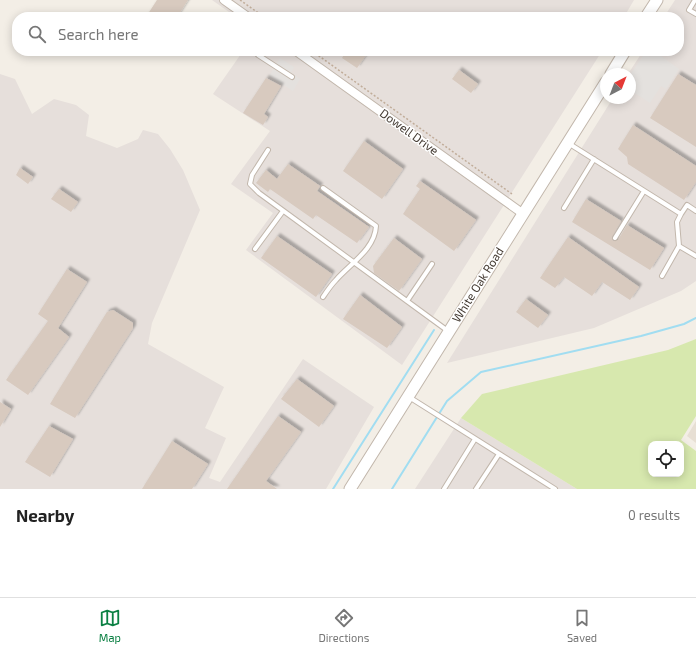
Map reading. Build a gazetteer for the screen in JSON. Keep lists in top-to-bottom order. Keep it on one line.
{"streets":{"street":["Dowell Drive","White Oak Road"]},"crossings":[["Dowell Drive","White Oak Road"]],"north":"top right","page":{"search":"Search here","heading":["Nearby","0 results"],"nav":["Map","Directions","Saved"]}}
